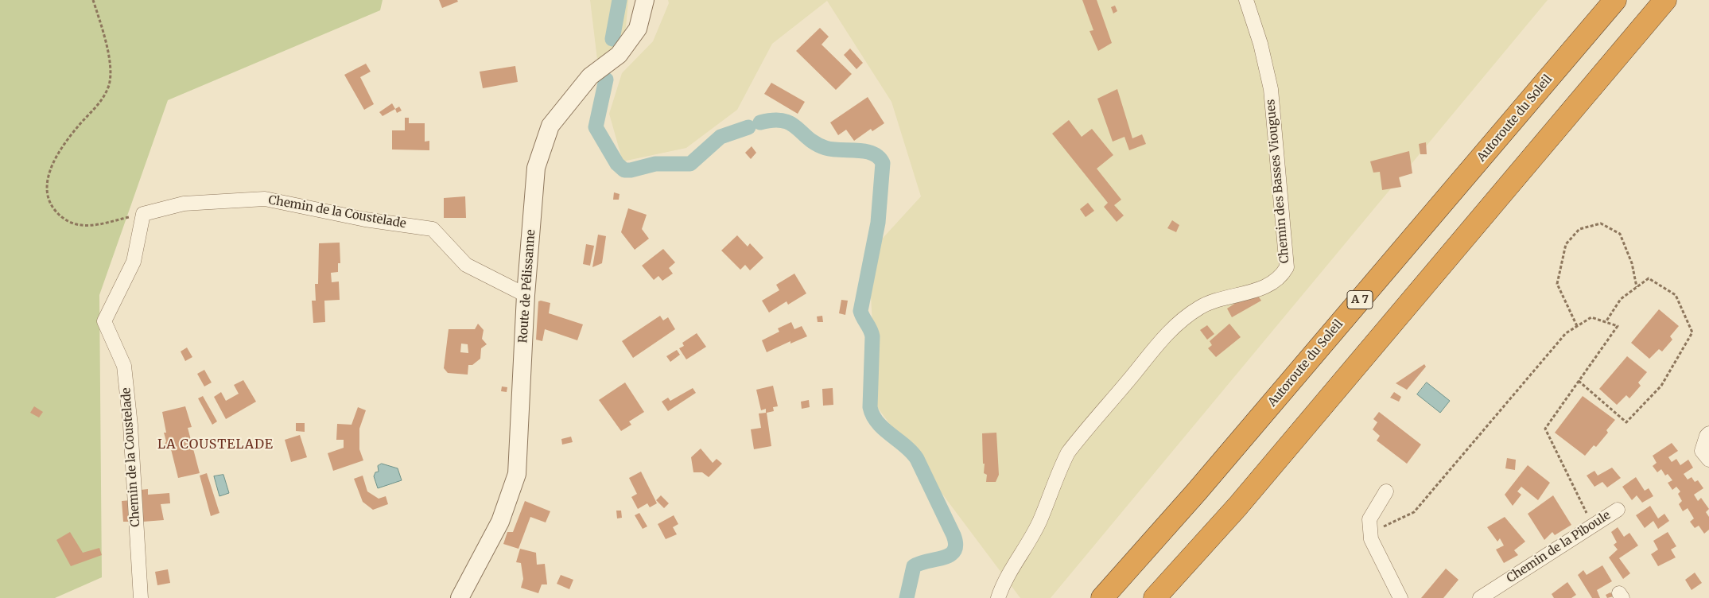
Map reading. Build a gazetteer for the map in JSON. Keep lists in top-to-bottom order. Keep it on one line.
{"streets":{"highway":["Autoroute du Soleil","A 7"],"street":["Chemin des Basses Viougues","Chemin de la Coustelade","Route de Pélissanne","Chemin de la Piboule"]},"crossings":[["Chemin de la Coustelade","Route de Pélissanne"]],"districts":["LA COUSTELADE"]}
